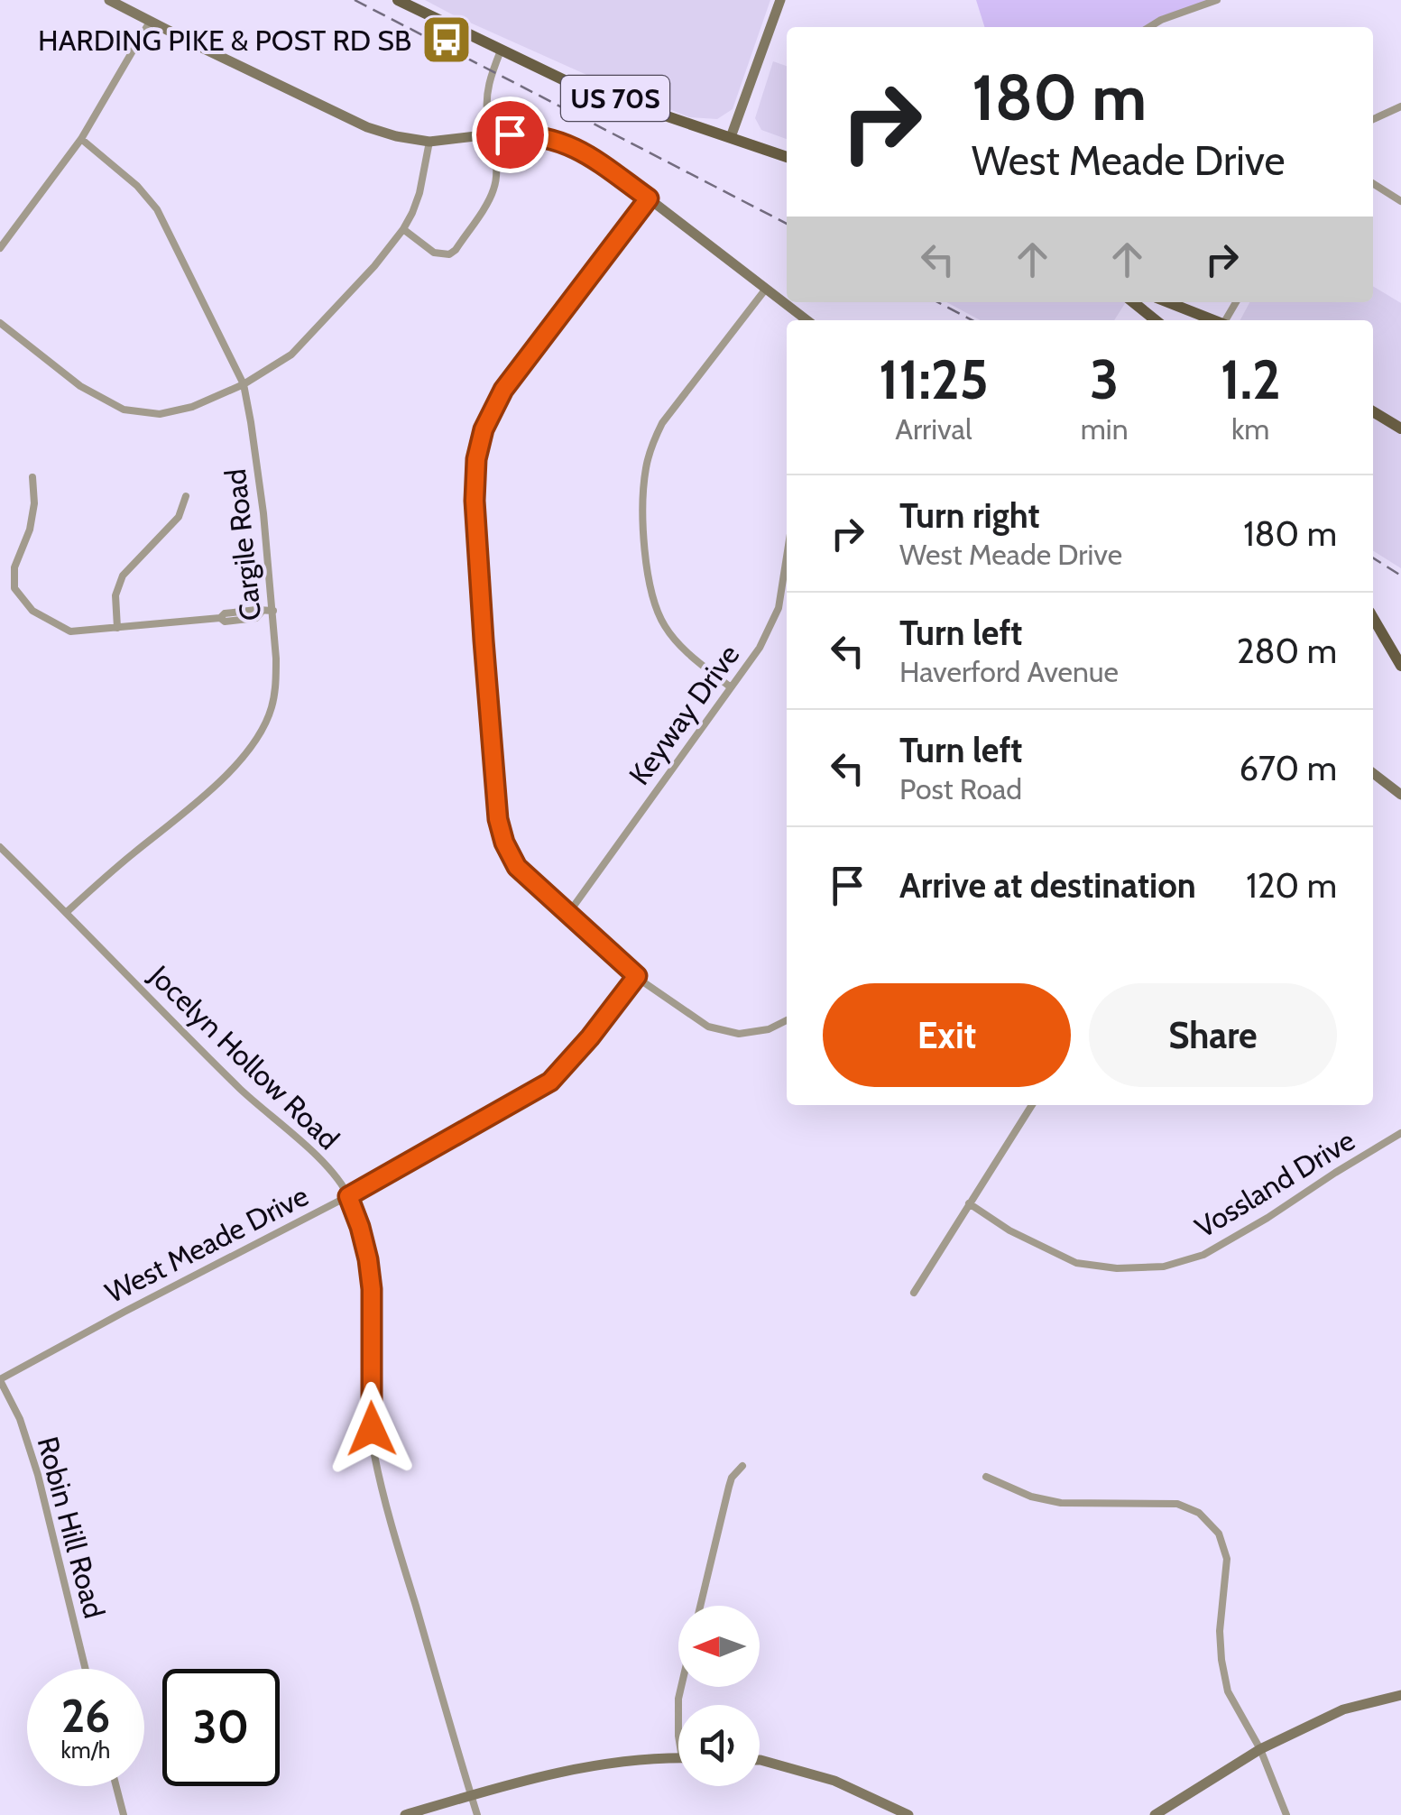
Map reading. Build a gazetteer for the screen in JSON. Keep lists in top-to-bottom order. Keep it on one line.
{"streets":{"main road":["US 70S"],"street":["Cargile Road","Keyway Drive","Jocelyn Hollow Road","Vossland Drive","West Meade Drive","Robin Hill Road"]},"crossings":[["Cargile Road","Jocelyn Hollow Road"],["Jocelyn Hollow Road","West Meade Drive"],["West Meade Drive","Robin Hill Road"]],"places":{"bus stop":["HARDING PIKE & POST RD SB"]},"north":"left","page":{"turn":["180 m","West Meade Drive"],"eta":["11:25","Arrival","3","min","1.2","km"],"list":[{"name":"Turn right","note":"West Meade Drive","value":"180 m"},{"name":"Turn left","note":"Haverford Avenue","value":"280 m"},{"name":"Turn left","note":"Post Road","value":"670 m"},{"name":"Arrive at destination","value":"120 m"}],"buttons":["Exit","Share"],"speed":"26 km/h","limit":"30"}}
